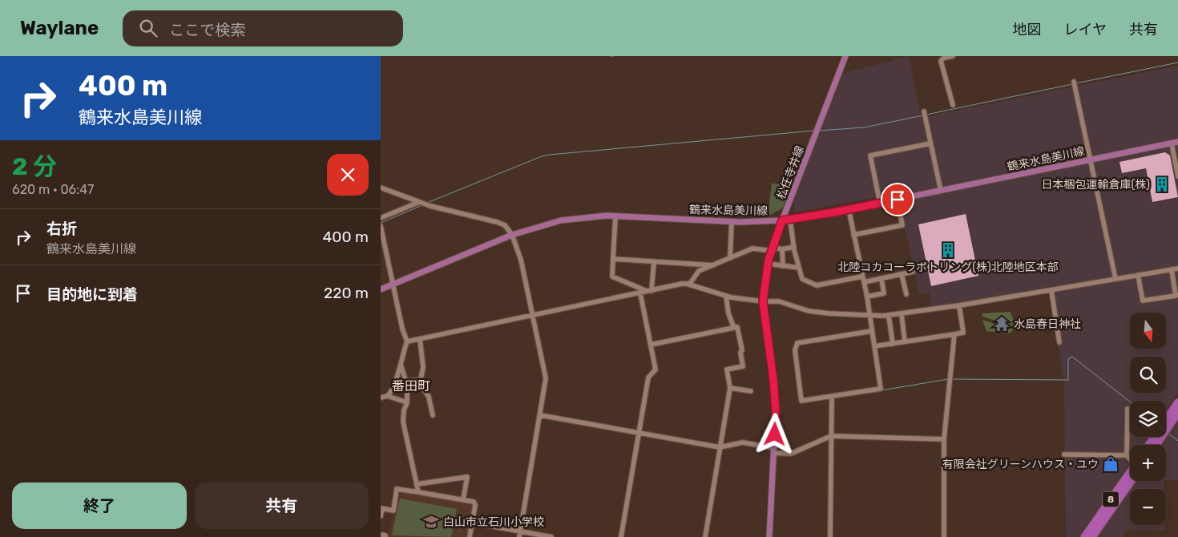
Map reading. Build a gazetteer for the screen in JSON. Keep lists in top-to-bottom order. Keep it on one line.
{"streets":{"highway":["8"],"main road":["鶴来水島美川線","松任寺井線"]},"crossings":[["鶴来水島美川線","松任寺井線"]],"districts":["番田町"],"places":{"building":["日本梱包運輸倉庫(株)","北陸コカコーラボトリング(株)北陸地区本部"],"temple":["水島春日神社"],"shop":["有限会社グリーンハウス・ユウ"],"school or university":["白山市立石川小学校"]},"north":"bottom","page":{"header":"Waylane","search":"ここで検索","nav":["地図","レイヤ","共有"],"turn":["400 m","鶴来水島美川線"],"heading":["2 分","620 m · 06:47"],"list":[{"name":"右折","note":"鶴来水島美川線","value":"400 m"},{"name":"目的地に到着","value":"220 m"}],"map_buttons":["+","−"],"buttons":["終了","共有"]}}
